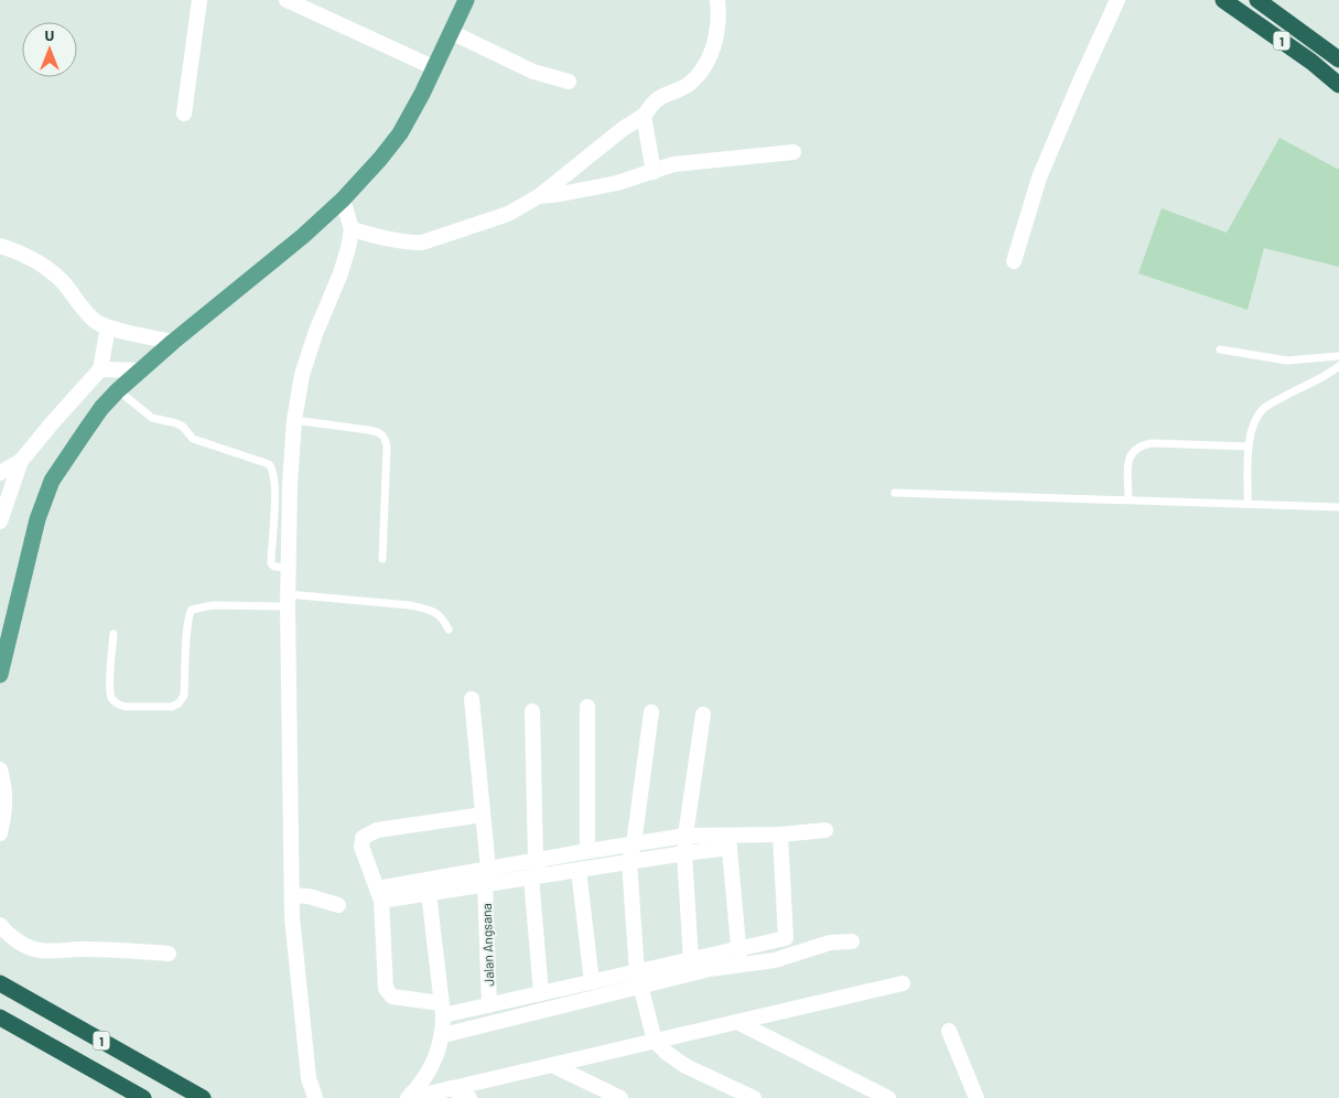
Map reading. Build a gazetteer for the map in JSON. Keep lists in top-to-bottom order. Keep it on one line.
{"streets":{"highway":["1"],"street":["Jalan Angsana"]},"north":"top"}
